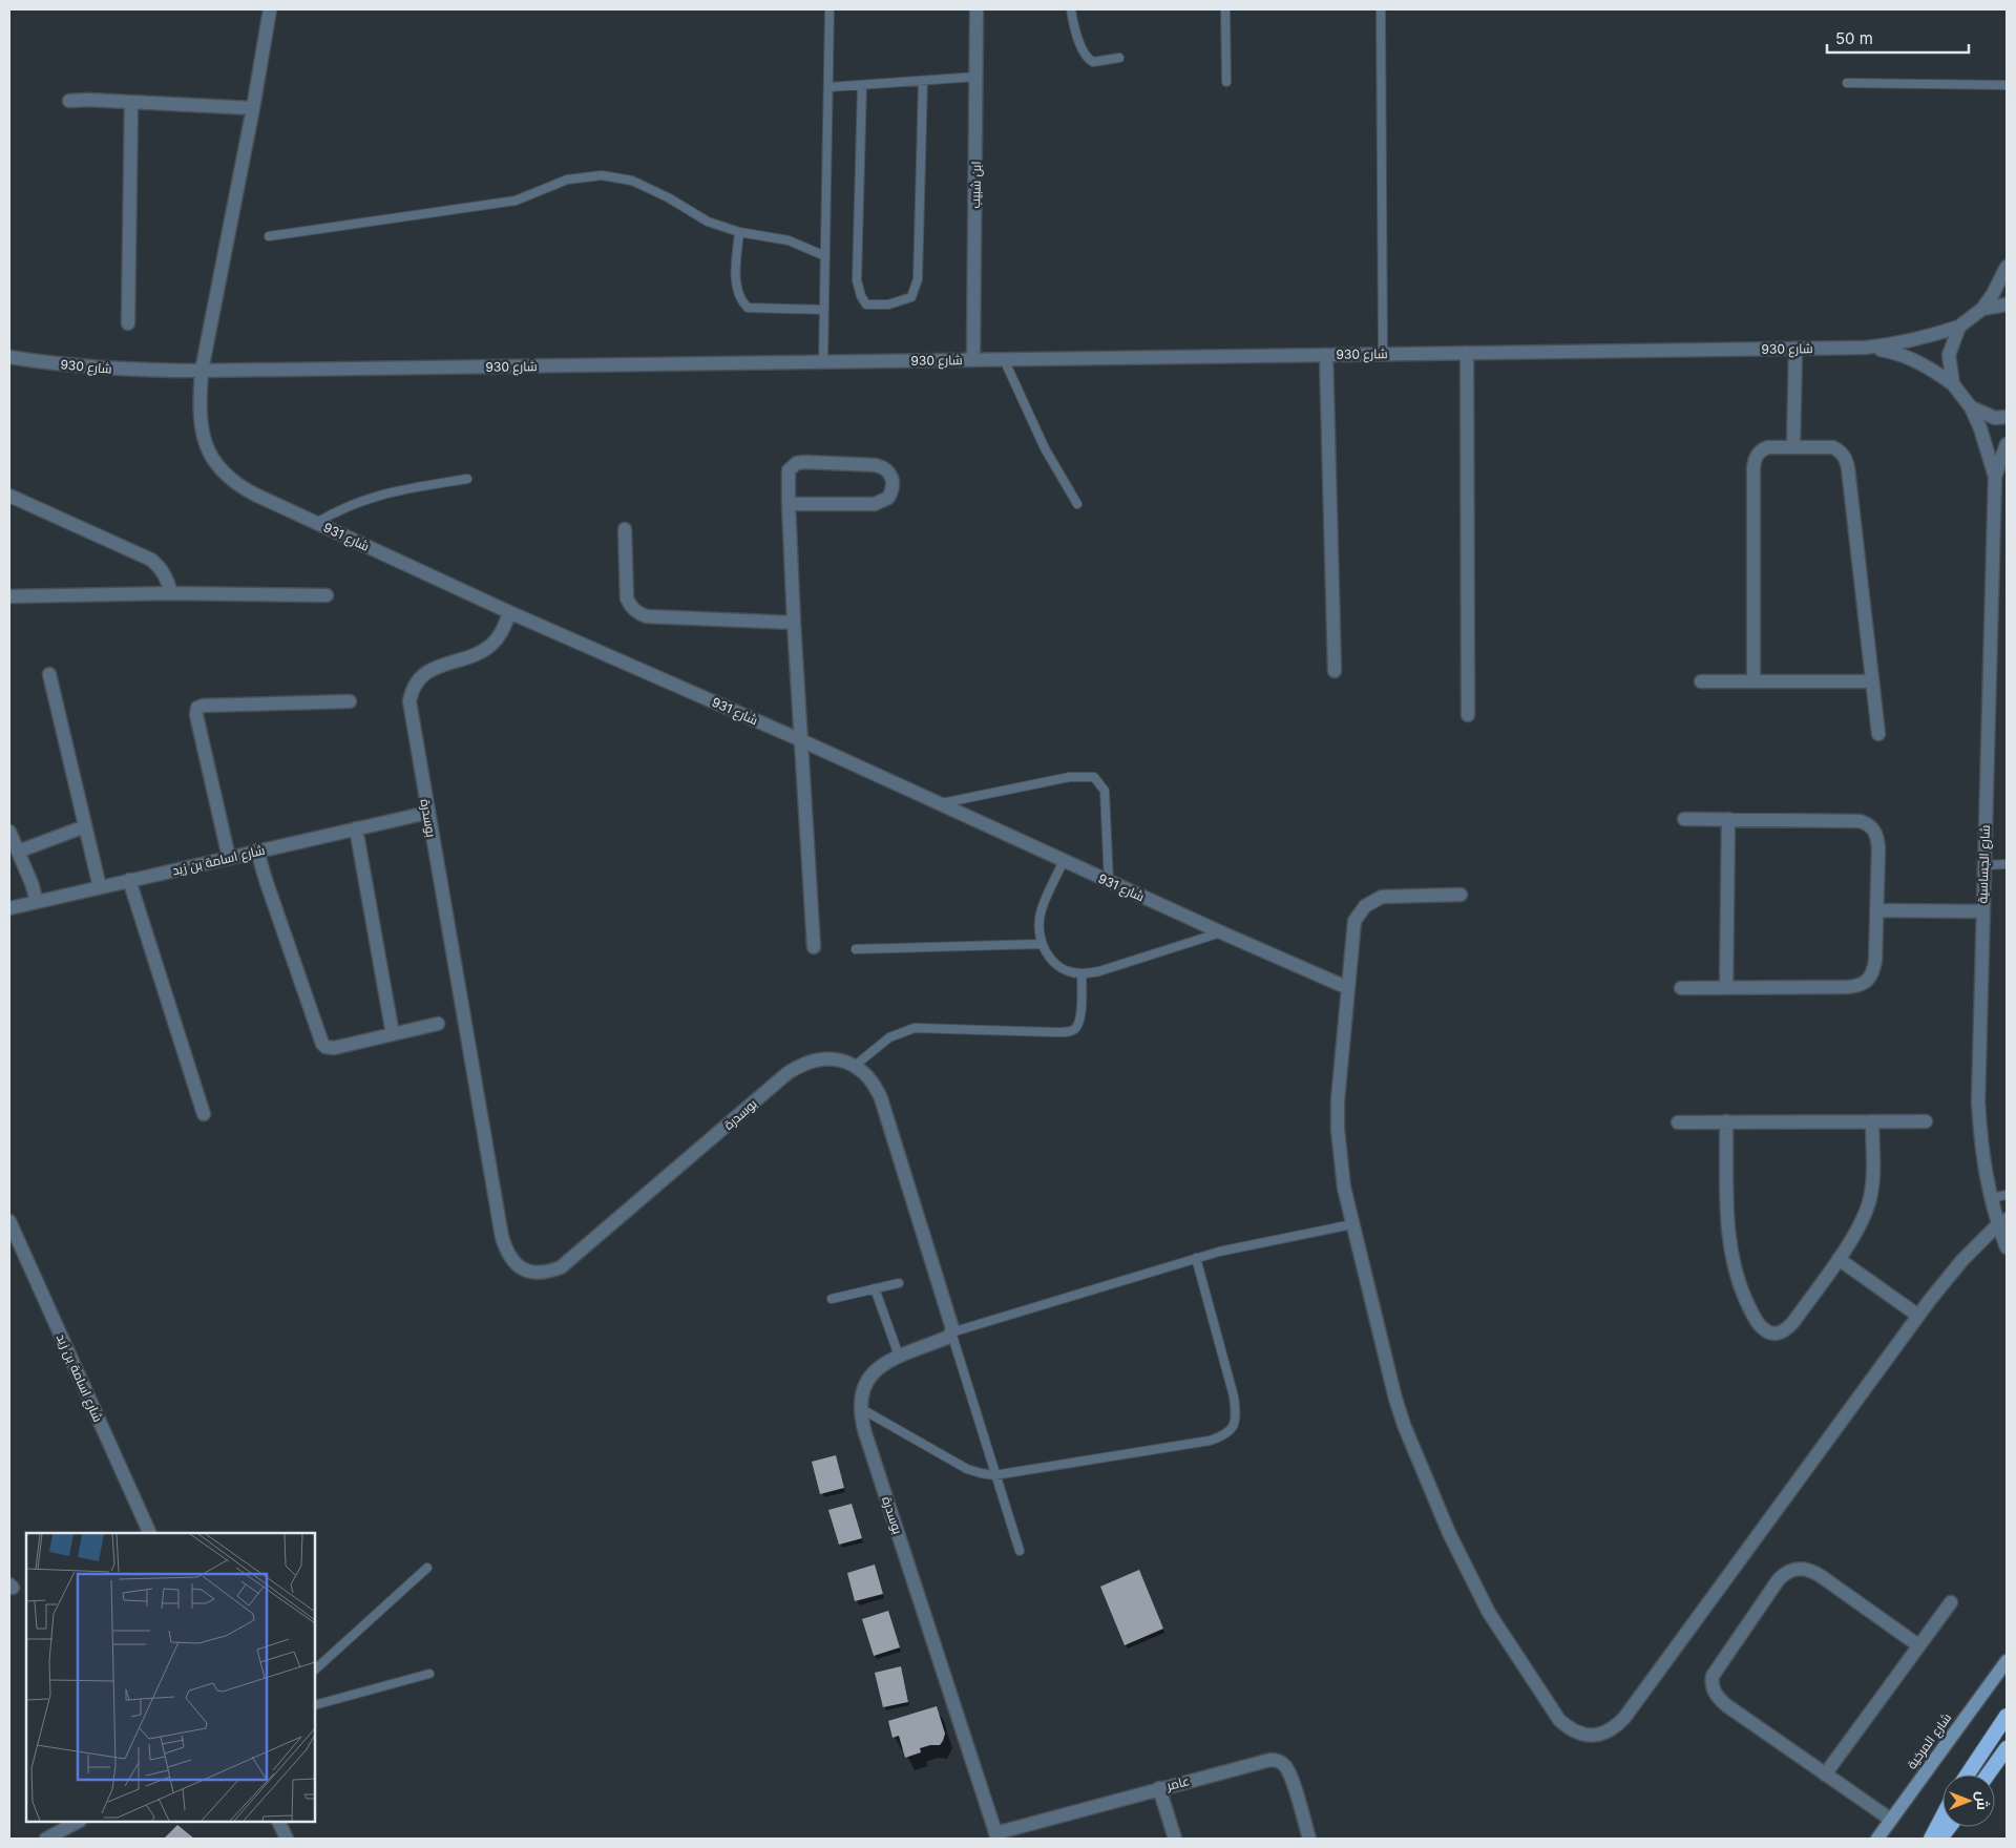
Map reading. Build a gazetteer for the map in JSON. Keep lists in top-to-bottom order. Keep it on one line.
{"streets":{"main road":["شارع المرخية"],"street":["ابن شبيب","شارع 930","شارع 931","بوسدرة","شارع اسامة بن زيد","شارع الجساسية","عامر"]},"crossings":[["ابن شبيب","شارع 930"],["شارع 930","شارع 931"],["شارع 931","بوسدرة"],["بوسدرة","شارع اسامة بن زيد"],["بوسدرة","عامر"]],"scale_bar":"50 m","north":"right"}
